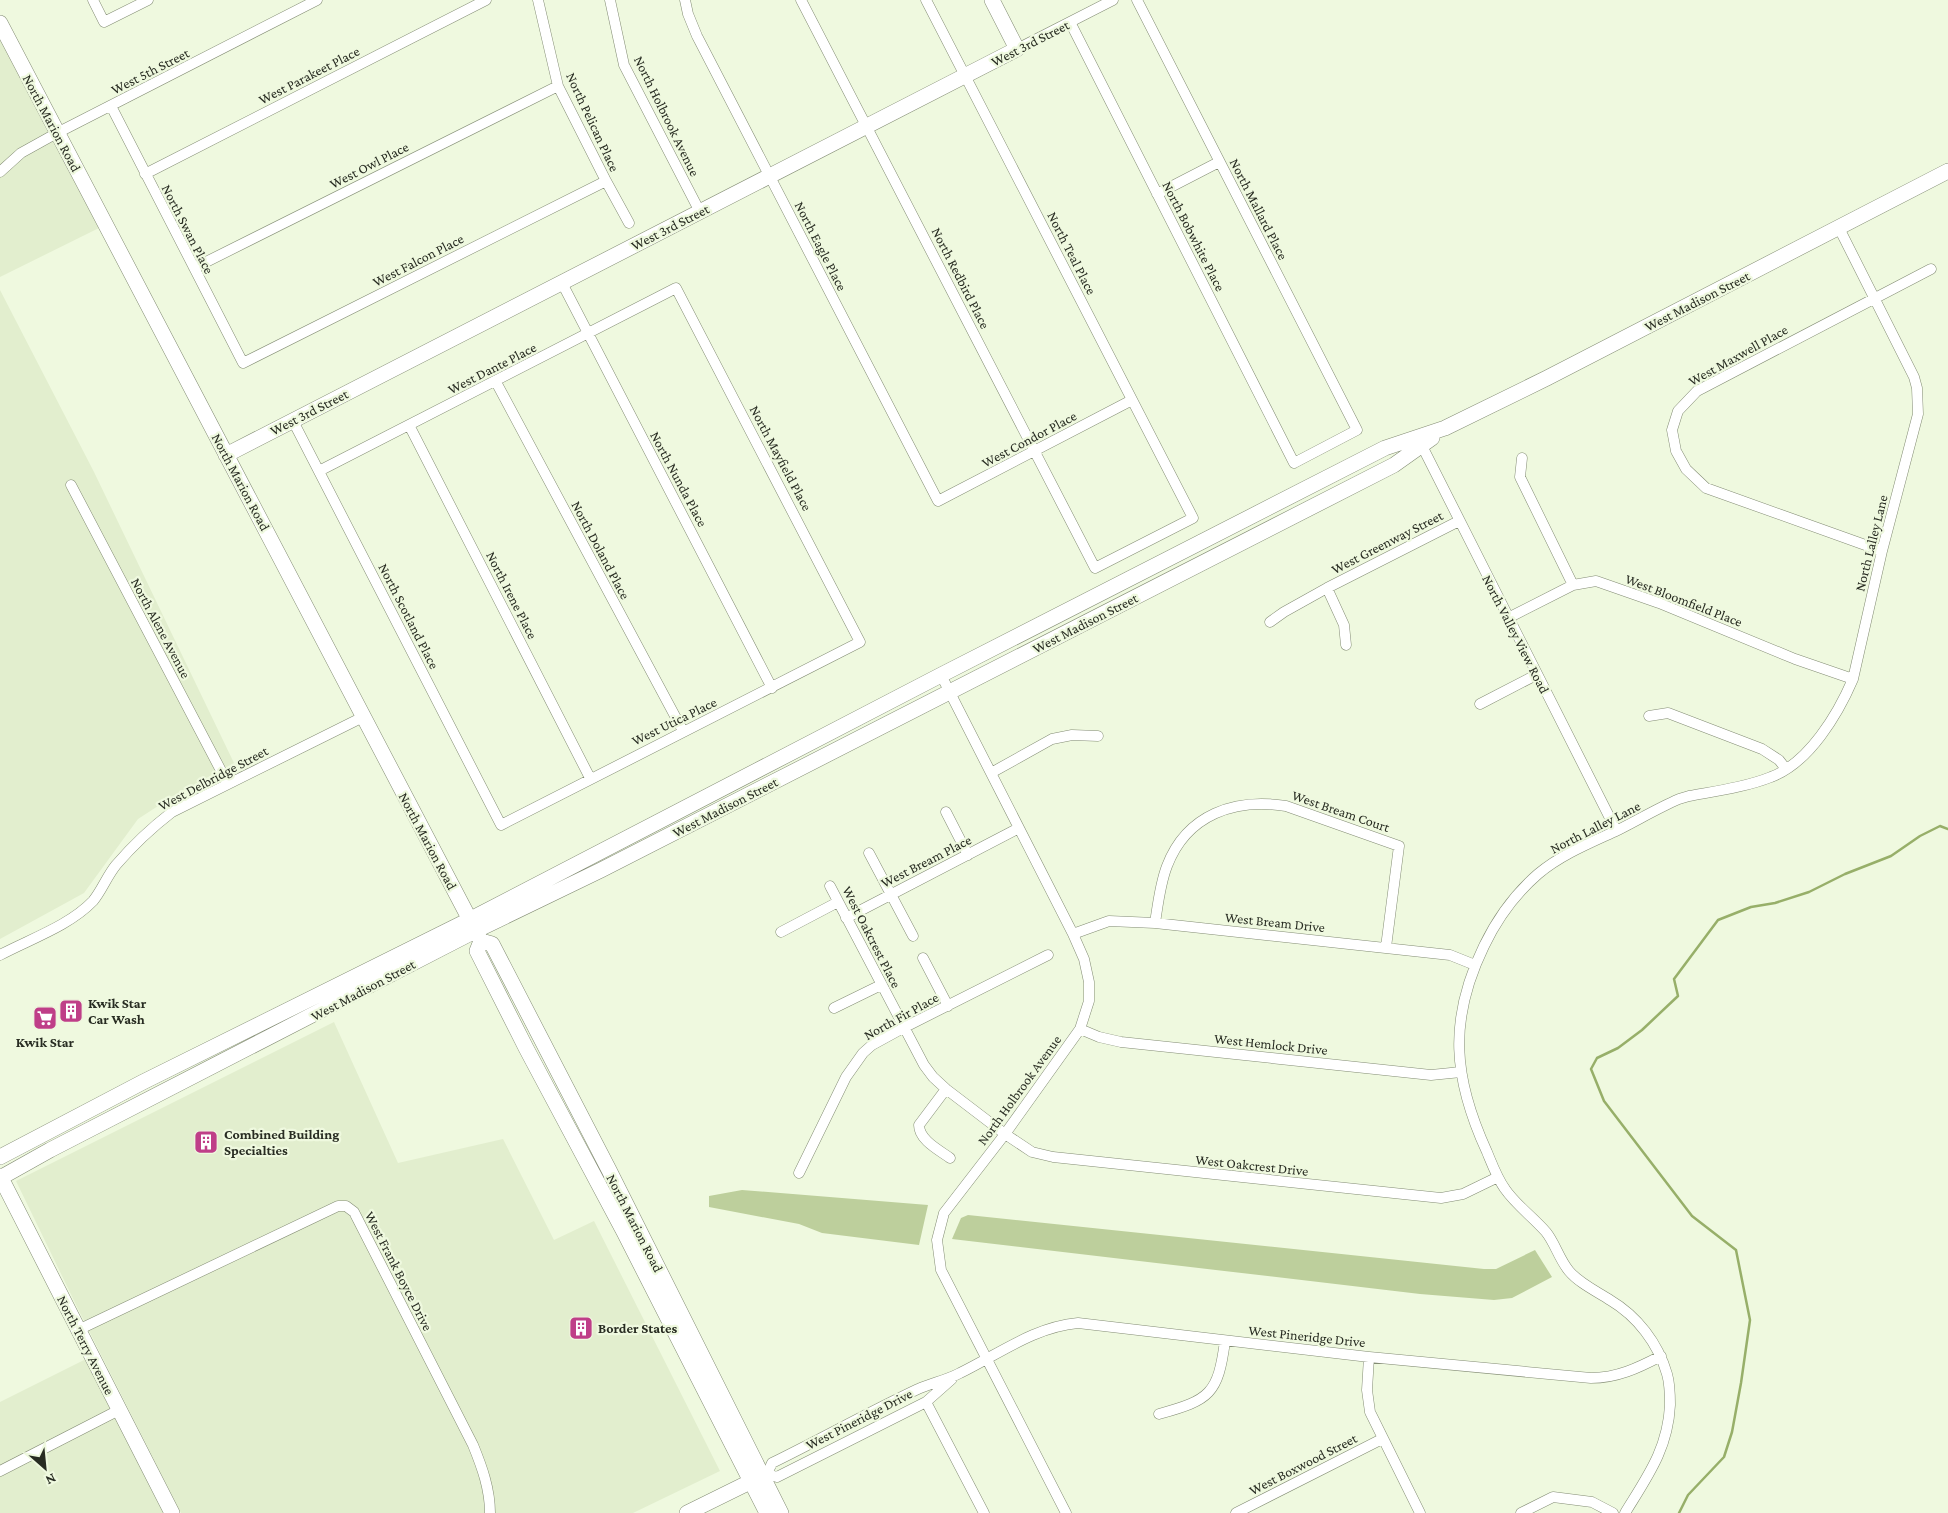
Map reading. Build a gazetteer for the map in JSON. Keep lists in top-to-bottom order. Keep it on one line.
{"streets":{"street":["West 3rd Street","West 5th Street","West Parakeet Place","North Holbrook Avenue","North Pelican Place","North Marion Road","West Owl Place","North Mallard Place","North Swan Place","North Bobwhite Place","North Eagle Place","North Teal Place","West Falcon Place","North Redbird Place","West Madison Street","West Maxwell Place","West Dante Place","West Condor Place","North Mayfield Place","North Nunda Place","West Greenway Street","North Lalley Lane","North Doland Place","North Irene Place","West Bloomfield Place","North Scotland Place","North Alene Avenue","North Valley View Road","West Utica Place","West Delbridge Street","West Bream Court","West Bream Place","West Bream Drive","West Oakcrest Place","North Fir Place","West Hemlock Drive","West Oakcrest Drive","West Frank Boyce Drive","West Pineridge Drive","North Terry Avenue","West Boxwood Street"]},"crossings":[["West 3rd Street","North Holbrook Avenue"],["West 3rd Street","North Marion Road"],["West 3rd Street","North Bobwhite Place"],["West 3rd Street","North Eagle Place"],["West 3rd Street","North Teal Place"],["West 3rd Street","North Redbird Place"],["West 3rd Street","North Nunda Place"],["West 3rd Street","North Scotland Place"],["West 5th Street","North Marion Road"],["West 5th Street","North Swan Place"],["West Parakeet Place","North Swan Place"],["North Holbrook Avenue","West Madison Street"],["North Holbrook Avenue","West Bream Place"],["North Holbrook Avenue","West Bream Drive"],["North Holbrook Avenue","West Oakcrest Place"],["North Holbrook Avenue","West Hemlock Drive"],["North Holbrook Avenue","West Oakcrest Drive"],["North Holbrook Avenue","West Pineridge Drive"],["North Pelican Place","West Owl Place"],["North Pelican Place","West Falcon Place"],["North Marion Road","West Madison Street"],["North Marion Road","West Delbridge Street"],["North Marion Road","West Pineridge Drive"],["West Owl Place","North Swan Place"],["North Mallard Place","North Bobwhite Place"],["North Swan Place","West Falcon Place"],["North Eagle Place","West Condor Place"],["North Teal Place","North Redbird Place"],["North Teal Place","West Condor Place"],["North Redbird Place","West Condor Place"],["West Madison Street","North Lalley Lane"],["West Madison Street","North Valley View Road"],["West Madison Street","North Terry Avenue"],["West Maxwell Place","North Lalley Lane"],["West Dante Place","North Mayfield Place"],["West Dante Place","North Nunda Place"],["West Dante Place","North Doland Place"],["West Dante Place","North Irene Place"],["West Dante Place","North Scotland Place"],["North Mayfield Place","West Utica Place"],["North Nunda Place","West Utica Place"],["West Greenway Street","North Valley View Road"],["North Lalley Lane","West Bloomfield Place"],["North Lalley Lane","North Valley View Road"],["North Lalley Lane","West Bream Drive"],["North Lalley Lane","West Hemlock Drive"],["North Lalley Lane","West Oakcrest Drive"],["North Lalley Lane","West Pineridge Drive"],["North Doland Place","West Utica Place"],["North Irene Place","West Utica Place"],["West Bloomfield Place","North Valley View Road"],["North Scotland Place","West Utica Place"],["North Alene Avenue","West Delbridge Street"],["West Bream Court","West Bream Drive"],["West Bream Place","West Oakcrest Place"],["West Oakcrest Place","North Fir Place"],["West Oakcrest Place","West Oakcrest Drive"],["West Frank Boyce Drive","North Terry Avenue"]],"places":{"building":["Kwik Star Car Wash","Combined Building Specialties","Border States"],"supermarket":["Kwik Star"]},"north":"bottom right"}
